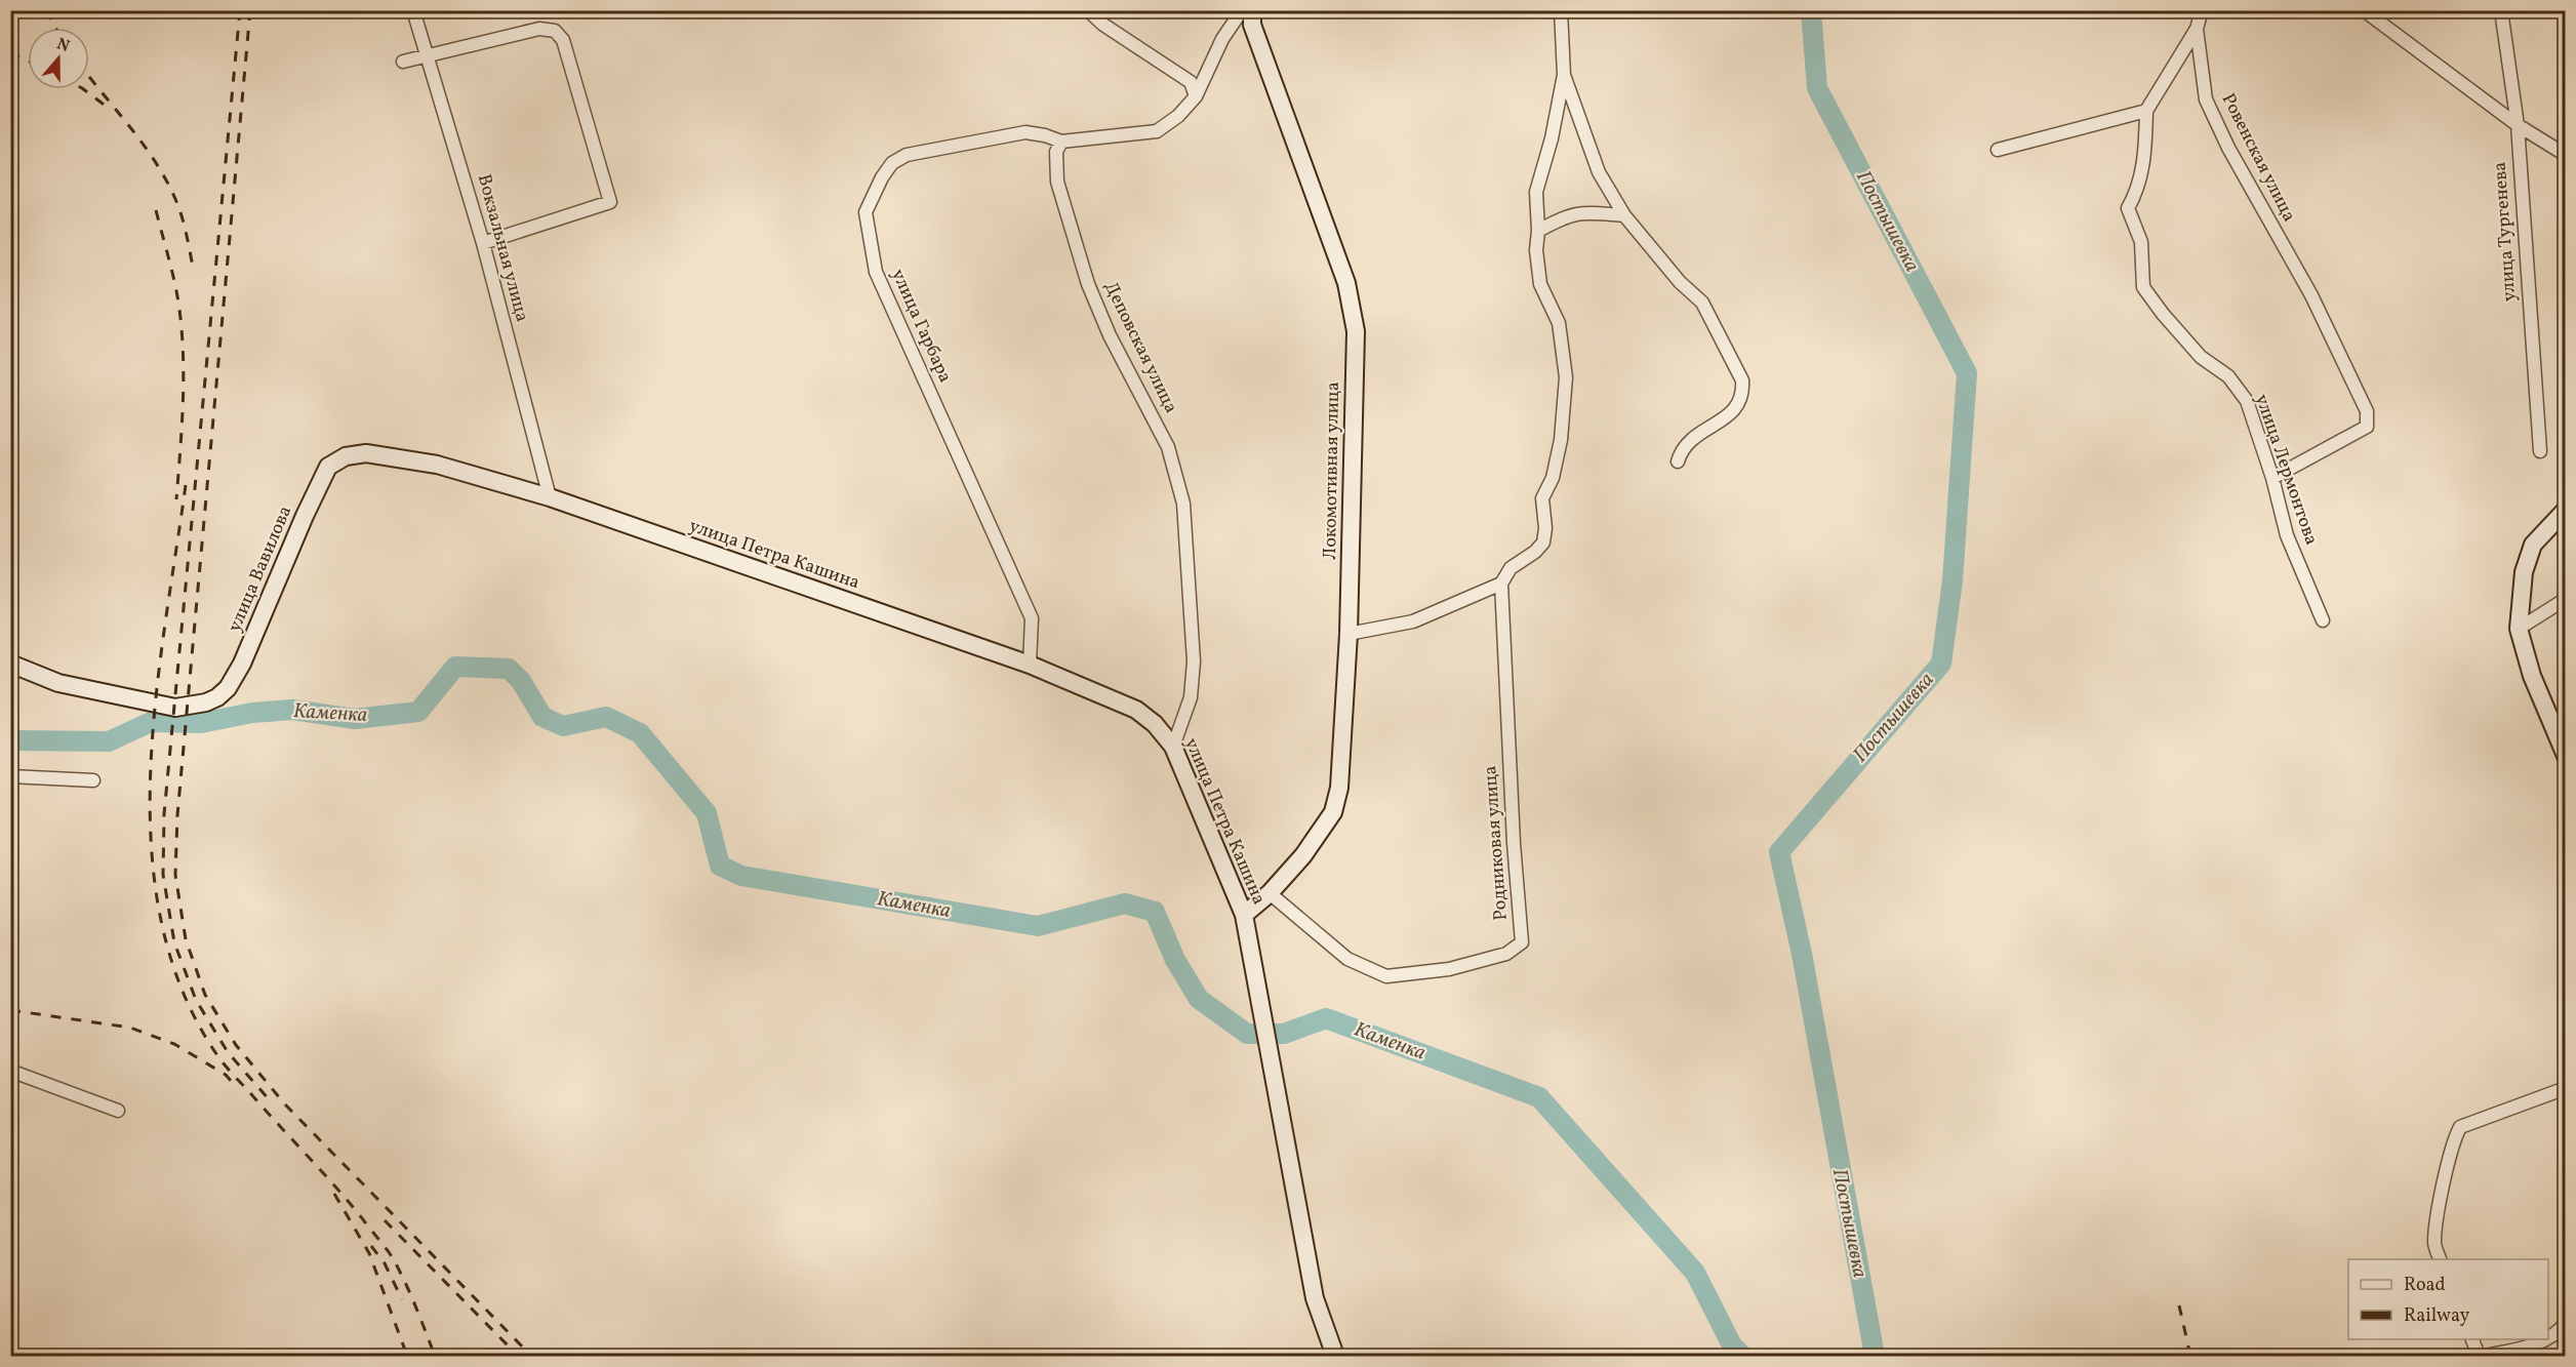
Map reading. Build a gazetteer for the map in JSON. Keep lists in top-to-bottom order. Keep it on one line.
{"streets":{"main road":["Локомотивная улица","улица Петра Кашина","улица Вавилова"],"street":["Ровенская улица","улица Тургенева","Вокзальная улица","улица Гарбара","Деповская улица","улица Лермонтова","Родниковая улица"]},"crossings":[["Ровенская улица","улица Лермонтова"],["Вокзальная улица","улица Петра Кашина"],["Вокзальная улица","улица Вавилова"],["улица Гарбара","Деповская улица"],["улица Гарбара","улица Петра Кашина"],["Деповская улица","улица Петра Кашина"],["Локомотивная улица","улица Петра Кашина"],["Локомотивная улица","Родниковая улица"],["улица Петра Кашина","улица Вавилова"]],"water":["Постышевка","Каменка"],"legend":["Road","Railway"],"north":"top"}
